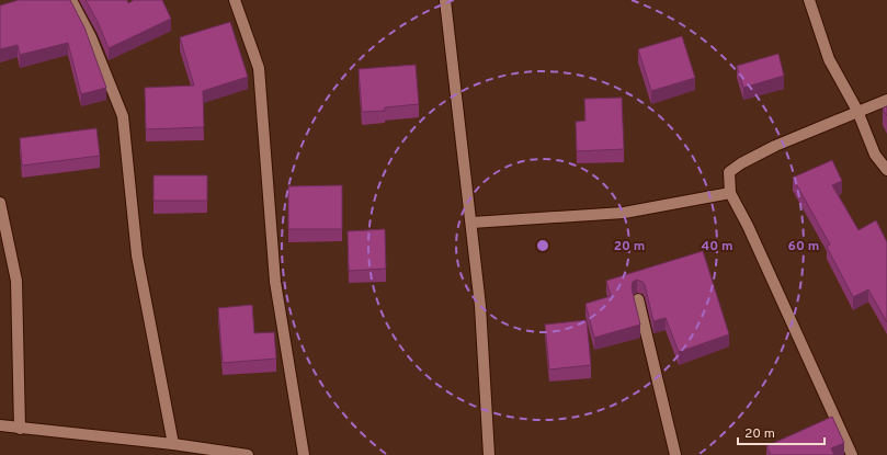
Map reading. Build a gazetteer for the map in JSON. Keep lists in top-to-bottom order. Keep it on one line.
{"scale_bar":"20 m","rings":["20 m","40 m","60 m"]}
